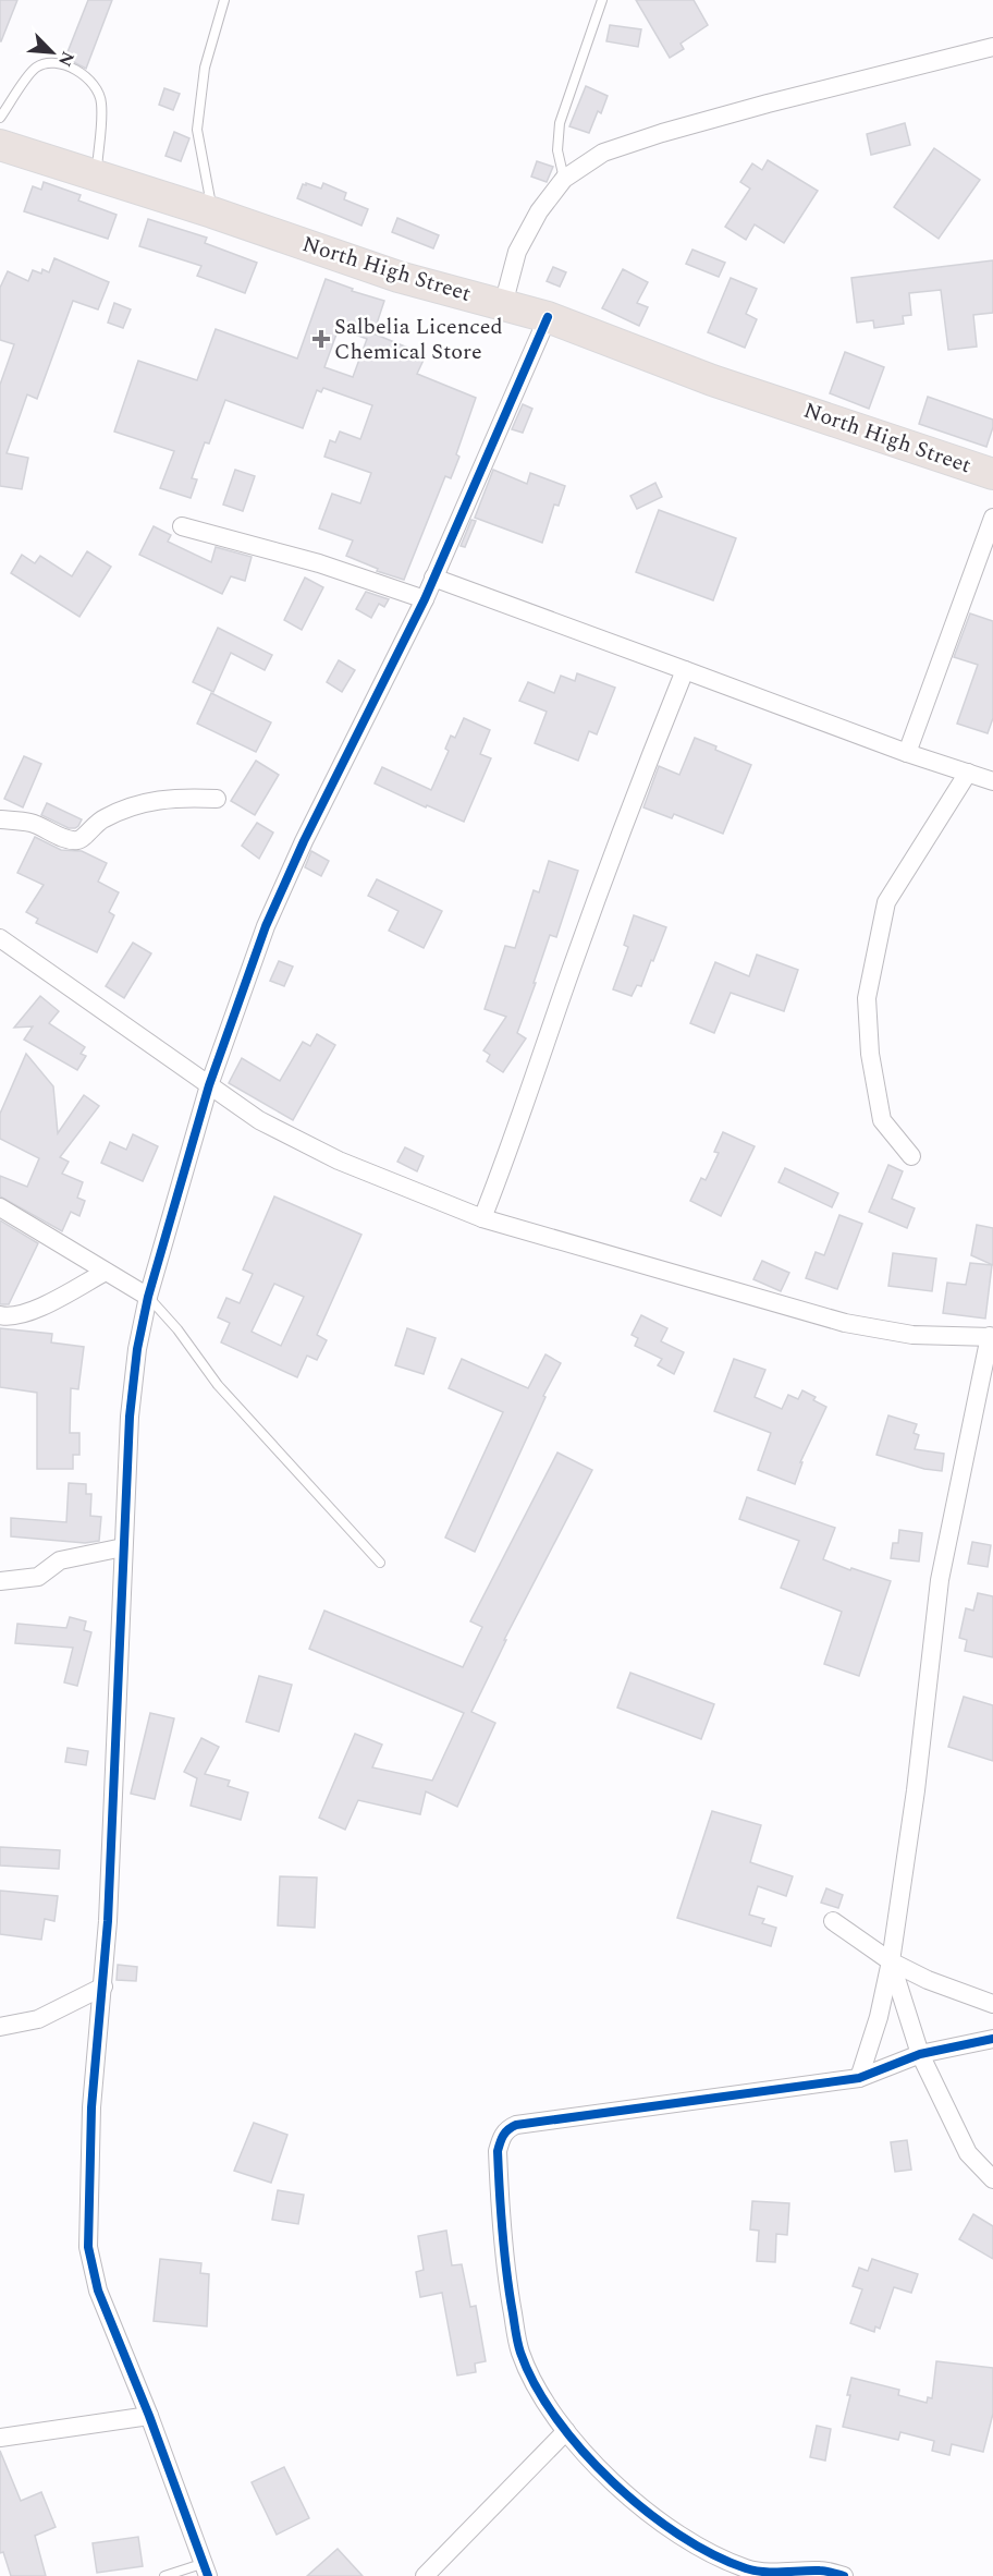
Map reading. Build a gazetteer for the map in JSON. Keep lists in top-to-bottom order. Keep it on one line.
{"streets":{"highway":["North High Street"]},"places":{"health":["Salbelia Licenced Chemical Store"]},"north":"bottom right"}
